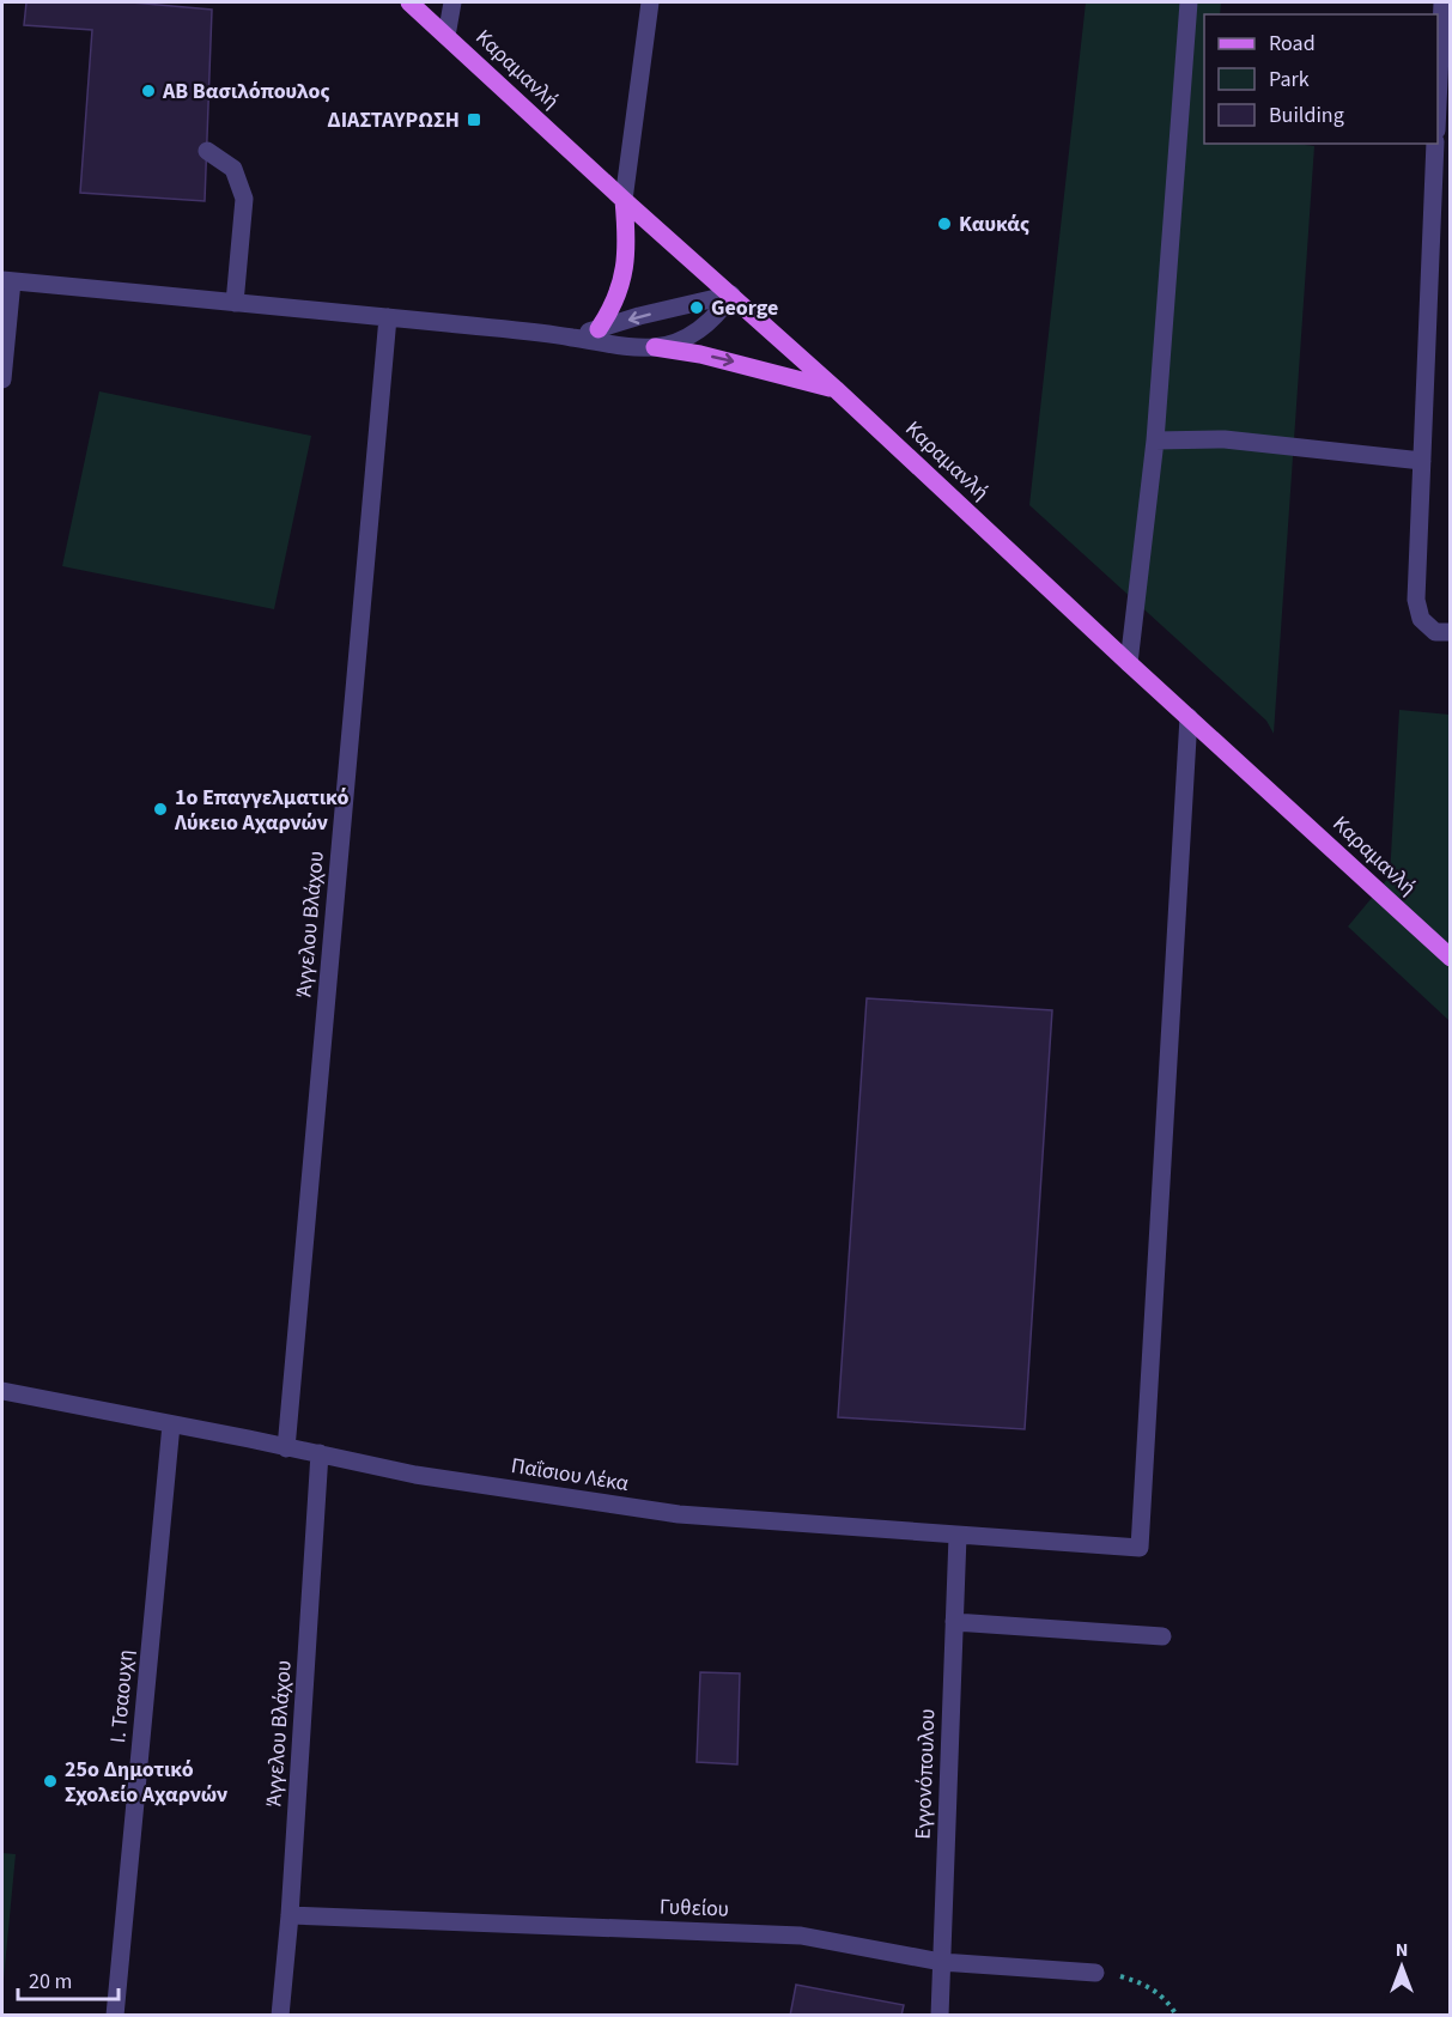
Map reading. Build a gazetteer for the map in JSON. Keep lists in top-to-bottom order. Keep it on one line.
{"streets":{"main road":["Καραμανλή"],"street":["Άγγελου Βλάχου","Παΐσιου Λέκα","Ι. Τσαουχη","Εγγονόπουλου","Γυθείου"]},"crossings":[["Καραμανλή","Παΐσιου Λέκα"],["Άγγελου Βλάχου","Παΐσιου Λέκα"],["Άγγελου Βλάχου","Γυθείου"],["Παΐσιου Λέκα","Ι. Τσαουχη"],["Παΐσιου Λέκα","Εγγονόπουλου"],["Εγγονόπουλου","Γυθείου"]],"places":{"other":["ΑΒ Βασιλόπουλος","Καυκάς","George","1ο Επαγγελματικό Λύκειο Αχαρνών","25ο Δημοτικό Σχολείο Αχαρνών"],"transit":["ΔΙΑΣΤΑΥΡΩΣΗ"]},"legend":["Road","Park","Building"],"scale_bar":"20 m","north":"top"}
